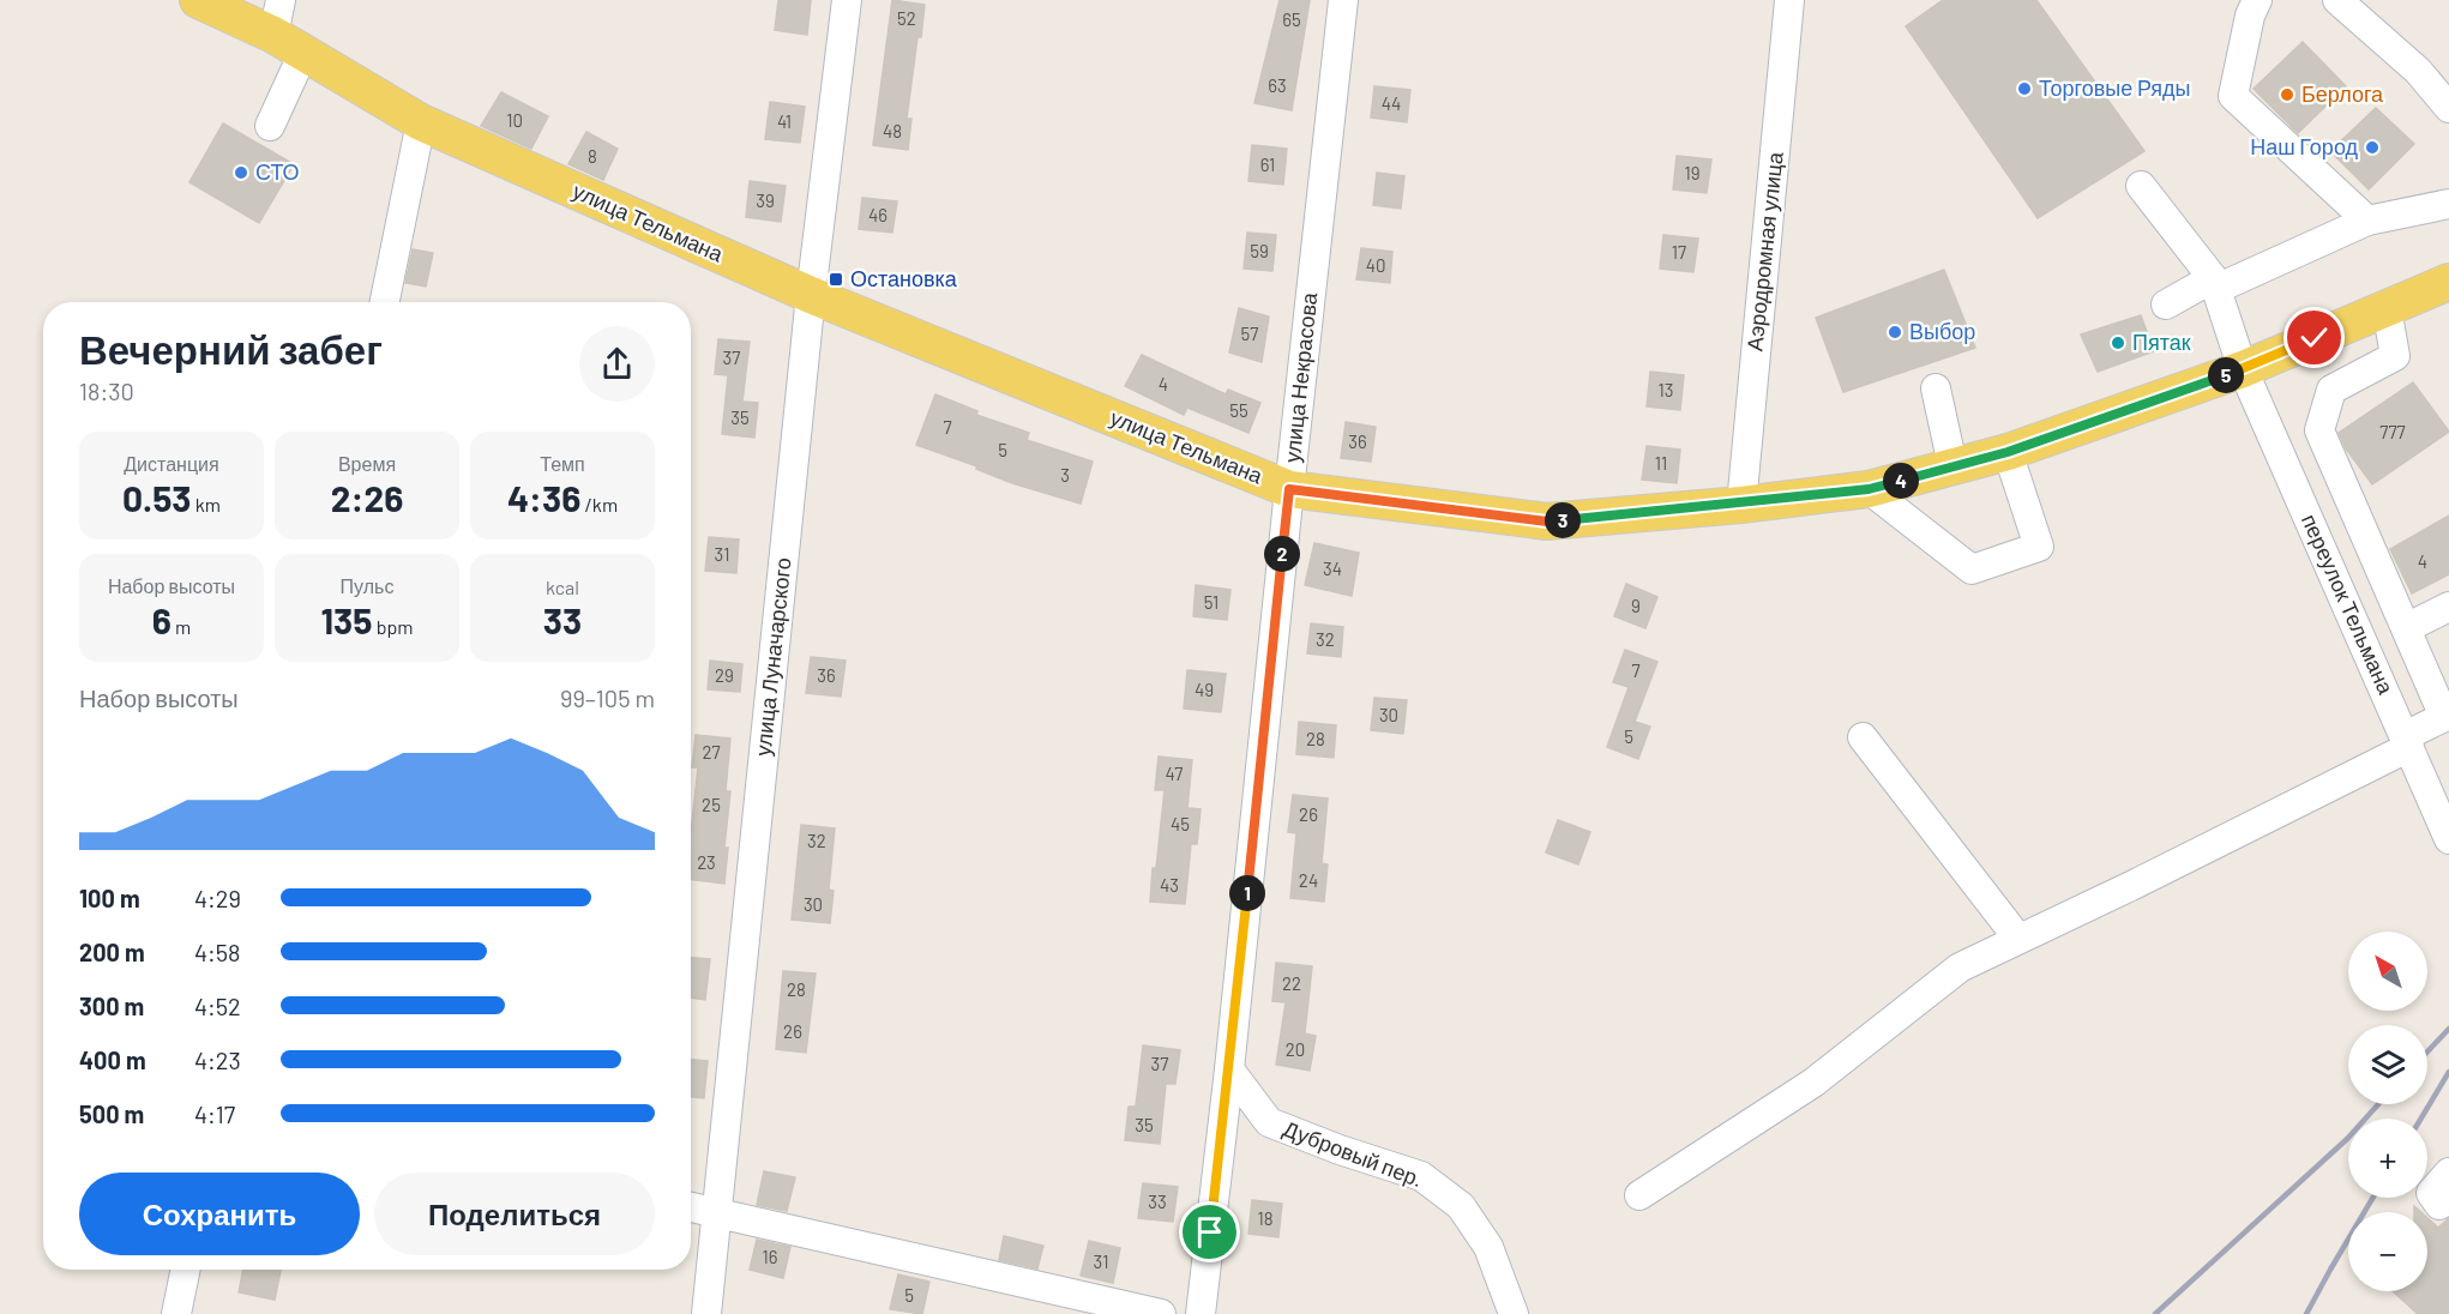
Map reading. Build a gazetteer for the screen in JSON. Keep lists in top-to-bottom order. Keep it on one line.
{"streets":{"main road":["улица Тельмана"],"street":["Аэродромная улица","улица Некрасова","переулок Тельмана","улица Луначарского","Дубровый пер."]},"crossings":[["улица Тельмана","Аэродромная улица"],["улица Тельмана","улица Некрасова"],["улица Тельмана","переулок Тельмана"],["улица Тельмана","улица Луначарского"],["улица Некрасова","Дубровый пер."]],"places":{"other":["Торговые Ряды","Берлога","Наш Город","СТО","Выбор","Пятак"],"transit":["Остановка"]},"house_numbers":["52","65","63","44","10","41","48","8","61","19","39","46","59","17","40","57","37","4","13","55","35","7","777","36","5","11","3","31","4","34","51","9","32","7","29","36","49","30","5","28","27","47","25","26","45","32","23","24","43","30","22","28","26","20","37","35","33","18","16","31","5"],"north":"top left","page":{"heading":["Вечерний забег","18:30"],"pins":["5","4","3","2","1"],"stats":[["Дистанция","0.53 km"],["Время","2:26"],["Темп","4:36 /km"],["Набор высоты","6 m"],["Пульс","135 bpm"],["kcal","33"]],"chart":["Набор высоты","99–105 m"],"list":[{"name":"100 m","note":"4:29"},{"name":"200 m","note":"4:58"},{"name":"300 m","note":"4:52"},{"name":"400 m","note":"4:23"},{"name":"500 m","note":"4:17"}],"map_buttons":["+","−"],"buttons":["Сохранить","Поделиться"]}}
